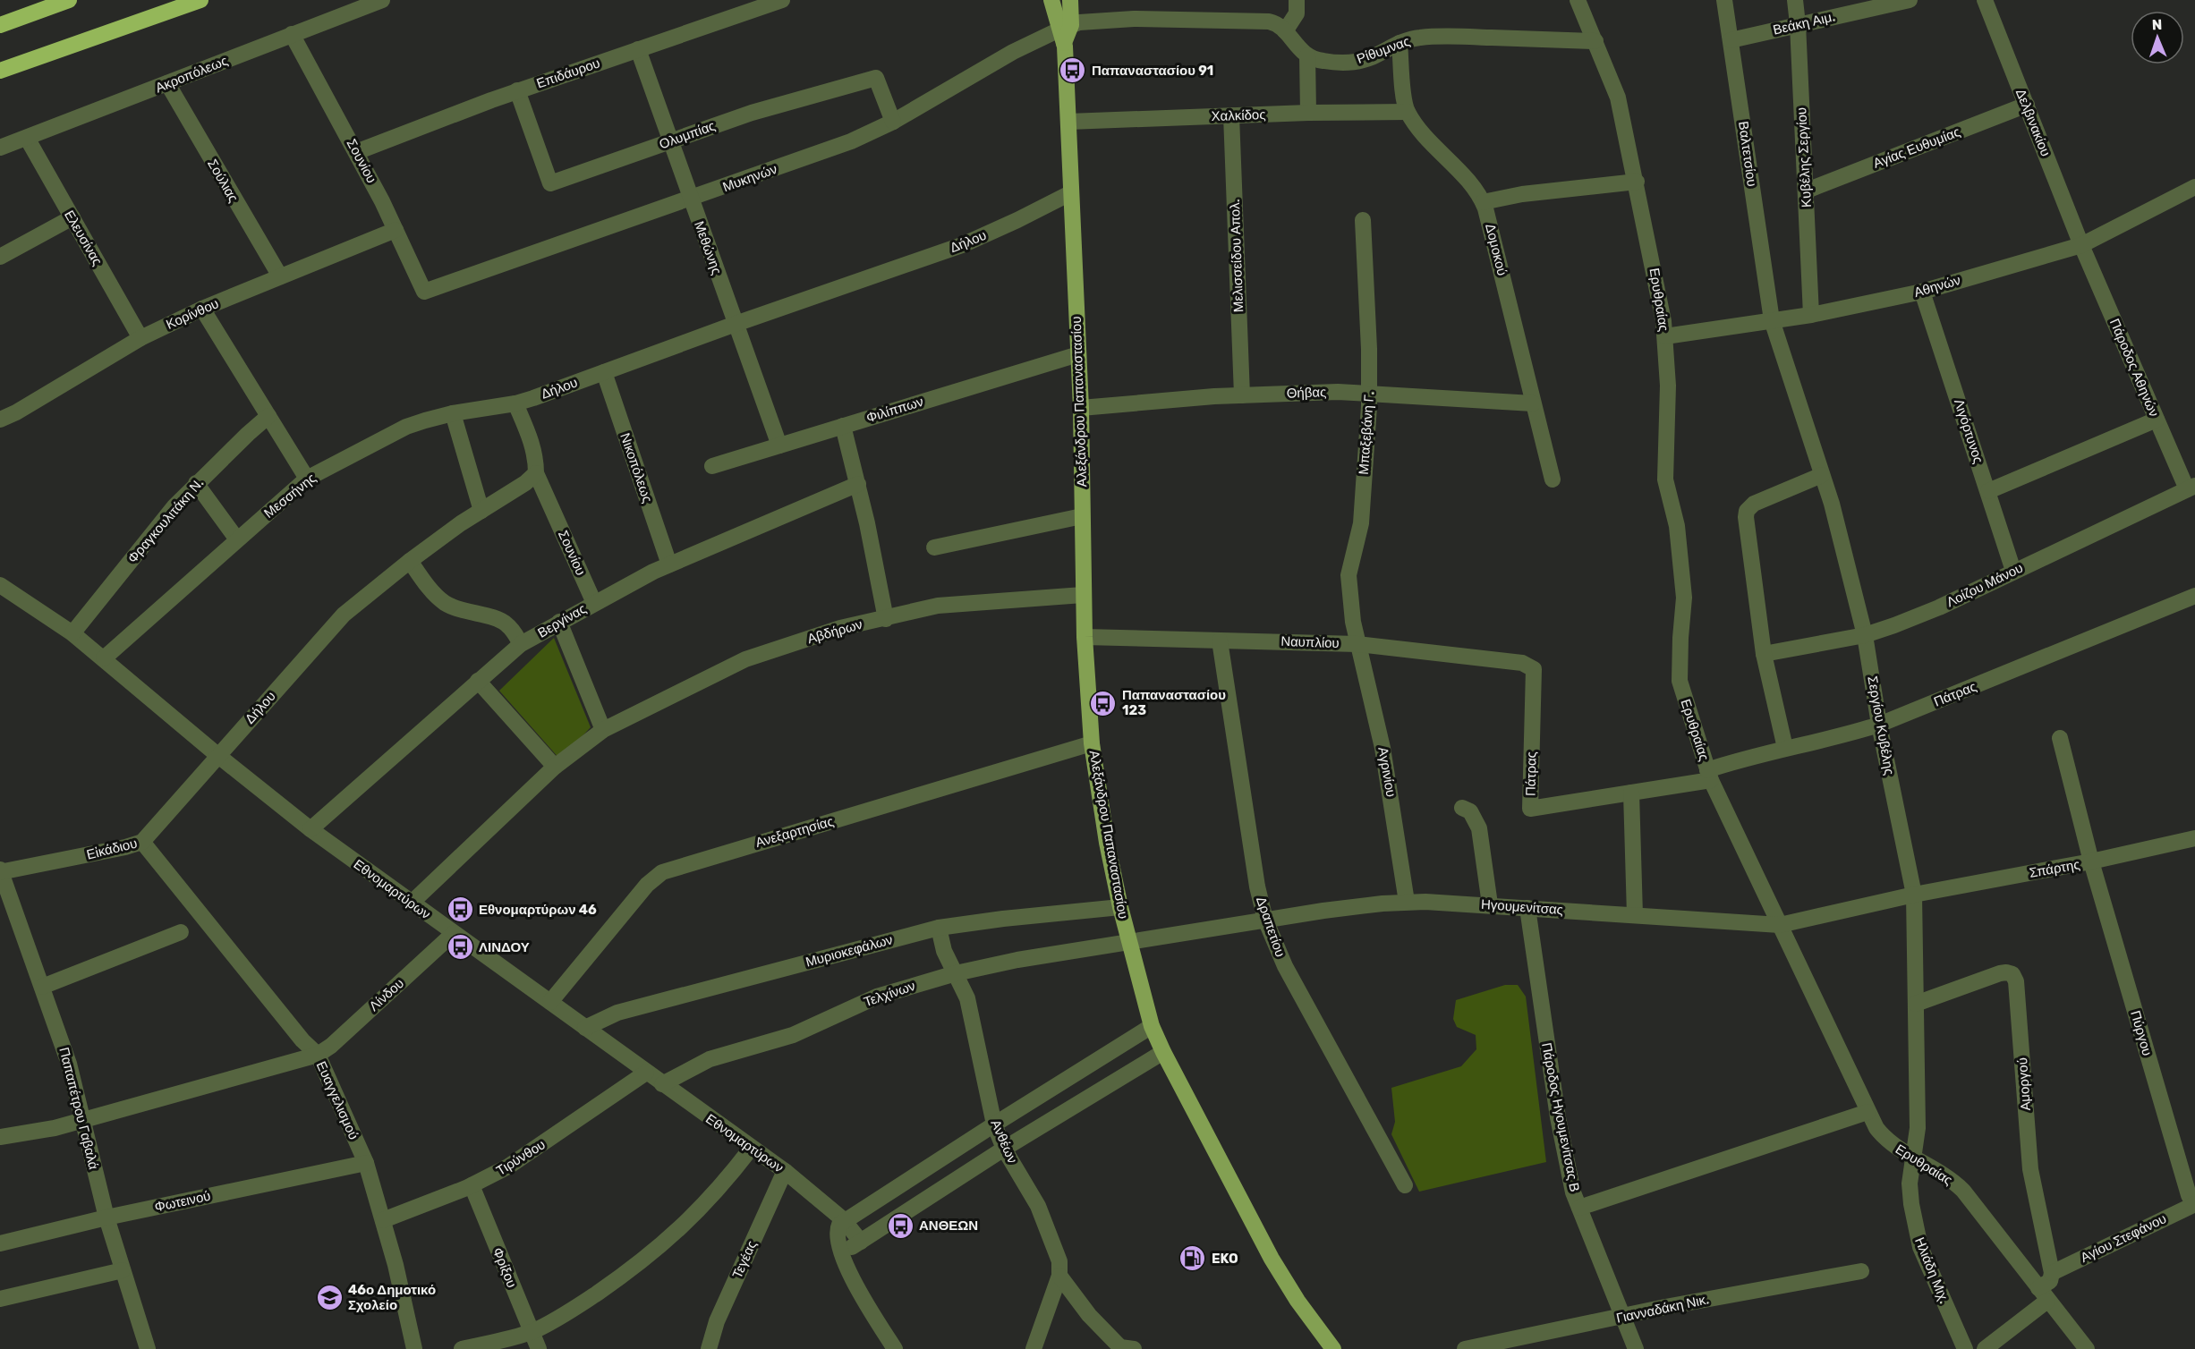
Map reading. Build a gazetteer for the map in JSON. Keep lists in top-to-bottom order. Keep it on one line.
{"streets":{"main road":["Αλεξάνδρου Παπαναστασίου"],"street":["Βεάκη Αιμ.","Ρίθυμνας","Επιδάυρου","Ακροπόλεως","Χαλκίδος","Δελβινακίου","Ολυμπίας","Αγίας Ευθυμίας","Βαλτετσίου","Κυβέλης Σεργίου","Σουνίου","Μυκηνών","Σούλιας","Ελευσίνας","Δήλου","Μεθώνης","Δομοκού","Μελισσείδου Απολ.","Αθηνών","Ερυθραίας","Κορίνθου","Πάροδος Αθηνών","Θήβας","Φιλίππων","Λιγόρτυνος","Μπαξεβάνη Γ.","Νικοπόλεως","Μεσσήνης","Φραγκουλιτάκη Ν.","Λοίζου Μάνου","Βεργίνας","Αβδήρων","Ναυπλίου","Πάτρας","Σεργίου Κυβέλης","Αγρινίου","Ανεξαρτησίας","Εἰκάδιου","Σπάρτης","Εθνομαρτύρων","Ηγουμενίτσας","Δραπετίου","Μυριοκεφάλων","Τελχίνων","Λίνδου","Πύργου","Αμοργού","Ευαγγελισμού","Παπαπέτρου Γαβαλά","Πάροδος Ηγουμενίτσας Β","Ανθέων","Τιρύνθου","Φωτεινού","Αγίου Στεφάνου","Τεγέας","Φρίξου","Ηλιάδη Μιχ.","Γιανναδάκη Νικ."]},"crossings":[["Βεάκη Αιμ.","Βαλτετσίου"],["Βεάκη Αιμ.","Κυβέλης Σεργίου"],["Ρίθυμνας","Ερυθραίας"],["Επιδάυρου","Ολυμπίας"],["Επιδάυρου","Σουνίου"],["Επιδάυρου","Μεθώνης"],["Ακροπόλεως","Σουνίου"],["Ακροπόλεως","Σούλιας"],["Ακροπόλεως","Ελευσίνας"],["Χαλκίδος","Δομοκού"],["Χαλκίδος","Μελισσείδου Απολ."],["Χαλκίδος","Αλεξάνδρου Παπαναστασίου"],["Δελβινακίου","Αγίας Ευθυμίας"],["Δελβινακίου","Αθηνών"],["Δελβινακίου","Πάροδος Αθηνών"],["Ολυμπίας","Μυκηνών"],["Ολυμπίας","Μεθώνης"],["Αγίας Ευθυμίας","Κυβέλης Σεργίου"],["Βαλτετσίου","Αθηνών"],["Βαλτετσίου","Σεργίου Κυβέλης"],["Κυβέλης Σεργίου","Αθηνών"],["Σουνίου","Μυκηνών"],["Σουνίου","Δήλου"],["Σουνίου","Κορίνθου"],["Σουνίου","Βεργίνας"],["Μυκηνών","Μεθώνης"],["Μυκηνών","Αλεξάνδρου Παπαναστασίου"],["Σούλιας","Κορίνθου"],["Ελευσίνας","Κορίνθου"],["Δήλου","Μεθώνης"],["Δήλου","Αλεξάνδρου Παπαναστασίου"],["Δήλου","Νικοπόλεως"],["Δήλου","Μεσσήνης"],["Δήλου","Εἰκάδιου"],["Δήλου","Εθνομαρτύρων"],["Μεθώνης","Φιλίππων"],["Δομοκού","Θήβας"],["Μελισσείδου Απολ.","Θήβας"],["Αθηνών","Ερυθραίας"],["Αθηνών","Πάροδος Αθηνών"],["Αθηνών","Λιγόρτυνος"],["Αθηνών","Σεργίου Κυβέλης"],["Ερυθραίας","Πάτρας"],["Ερυθραίας","Σεργίου Κυβέλης"],["Ερυθραίας","Ηγουμενίτσας"],["Ερυθραίας","Ηλιάδη Μιχ."],["Πάροδος Αθηνών","Λοίζου Μάνου"],["Θήβας","Αλεξάνδρου Παπαναστασίου"],["Θήβας","Μπαξεβάνη Γ."],["Αλεξάνδρου Παπαναστασίου","Φιλίππων"],["Αλεξάνδρου Παπαναστασίου","Αβδήρων"],["Αλεξάνδρου Παπαναστασίου","Ναυπλίου"],["Αλεξάνδρου Παπαναστασίου","Ανεξαρτησίας"],["Αλεξάνδρου Παπαναστασίου","Ηγουμενίτσας"],["Αλεξάνδρου Παπαναστασίου","Μυριοκεφάλων"],["Αλεξάνδρου Παπαναστασίου","Τελχίνων"],["Λιγόρτυνος","Λοίζου Μάνου"],["Μπαξεβάνη Γ.","Ναυπλίου"],["Μπαξεβάνη Γ.","Αγρινίου"],["Νικοπόλεως","Βεργίνας"],["Μεσσήνης","Εθνομαρτύρων"],["Φραγκουλιτάκη Ν.","Εθνομαρτύρων"],["Λοίζου Μάνου","Σεργίου Κυβέλης"],["Βεργίνας","Εθνομαρτύρων"],["Ναυπλίου","Πάτρας"],["Ναυπλίου","Αγρινίου"],["Ναυπλίου","Δραπετίου"],["Πάτρας","Σεργίου Κυβέλης"],["Σεργίου Κυβέλης","Σπάρτης"],["Σεργίου Κυβέλης","Ηγουμενίτσας"],["Σεργίου Κυβέλης","Αμοργού"],["Σεργίου Κυβέλης","Ηλιάδη Μιχ."],["Αγρινίου","Ηγουμενίτσας"],["Ανεξαρτησίας","Εθνομαρτύρων"],["Εἰκάδιου","Εθνομαρτύρων"],["Εἰκάδιου","Ευαγγελισμού"],["Εἰκάδιου","Παπαπέτρου Γαβαλά"],["Σπάρτης","Ηγουμενίτσας"],["Σπάρτης","Πύργου"],["Εθνομαρτύρων","Μυριοκεφάλων"],["Εθνομαρτύρων","Τελχίνων"],["Εθνομαρτύρων","Λίνδου"],["Εθνομαρτύρων","Τιρύνθου"],["Εθνομαρτύρων","Τεγέας"],["Ηγουμενίτσας","Δραπετίου"],["Ηγουμενίτσας","Τελχίνων"],["Ηγουμενίτσας","Πάροδος Ηγουμενίτσας Β"],["Μυριοκεφάλων","Ανθέων"],["Τελχίνων","Ανθέων"],["Λίνδου","Ευαγγελισμού"],["Πύργου","Αγίου Στεφάνου"],["Αμοργού","Αγίου Στεφάνου"],["Ευαγγελισμού","Τιρύνθου"],["Ευαγγελισμού","Φωτεινού"],["Παπαπέτρου Γαβαλά","Φωτεινού"],["Πάροδος Ηγουμενίτσας Β","Γιανναδάκη Νικ."],["Τιρύνθου","Φρίξου"]],"places":{"bus stop":["Παπαναστασίου 91","Παπαναστασίου 123","Εθνομαρτύρων 46","ΛΙΝΔΟΥ","ΑΝΘΕΩΝ"],"fuel station":["EKO"],"school or university":["46ο Δημοτικό Σχολείο"]},"north":"top"}
